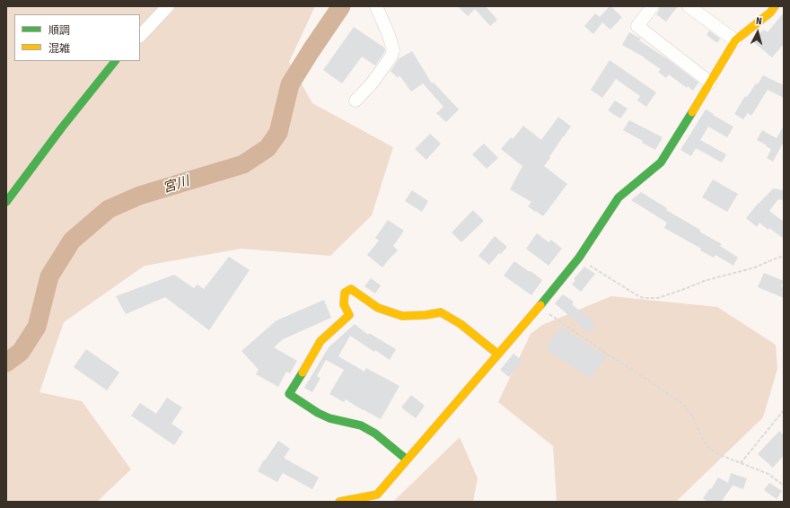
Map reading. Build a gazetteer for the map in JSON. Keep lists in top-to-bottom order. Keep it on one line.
{"water":["宮川"],"legend":["順調","混雑"],"north":"top"}
